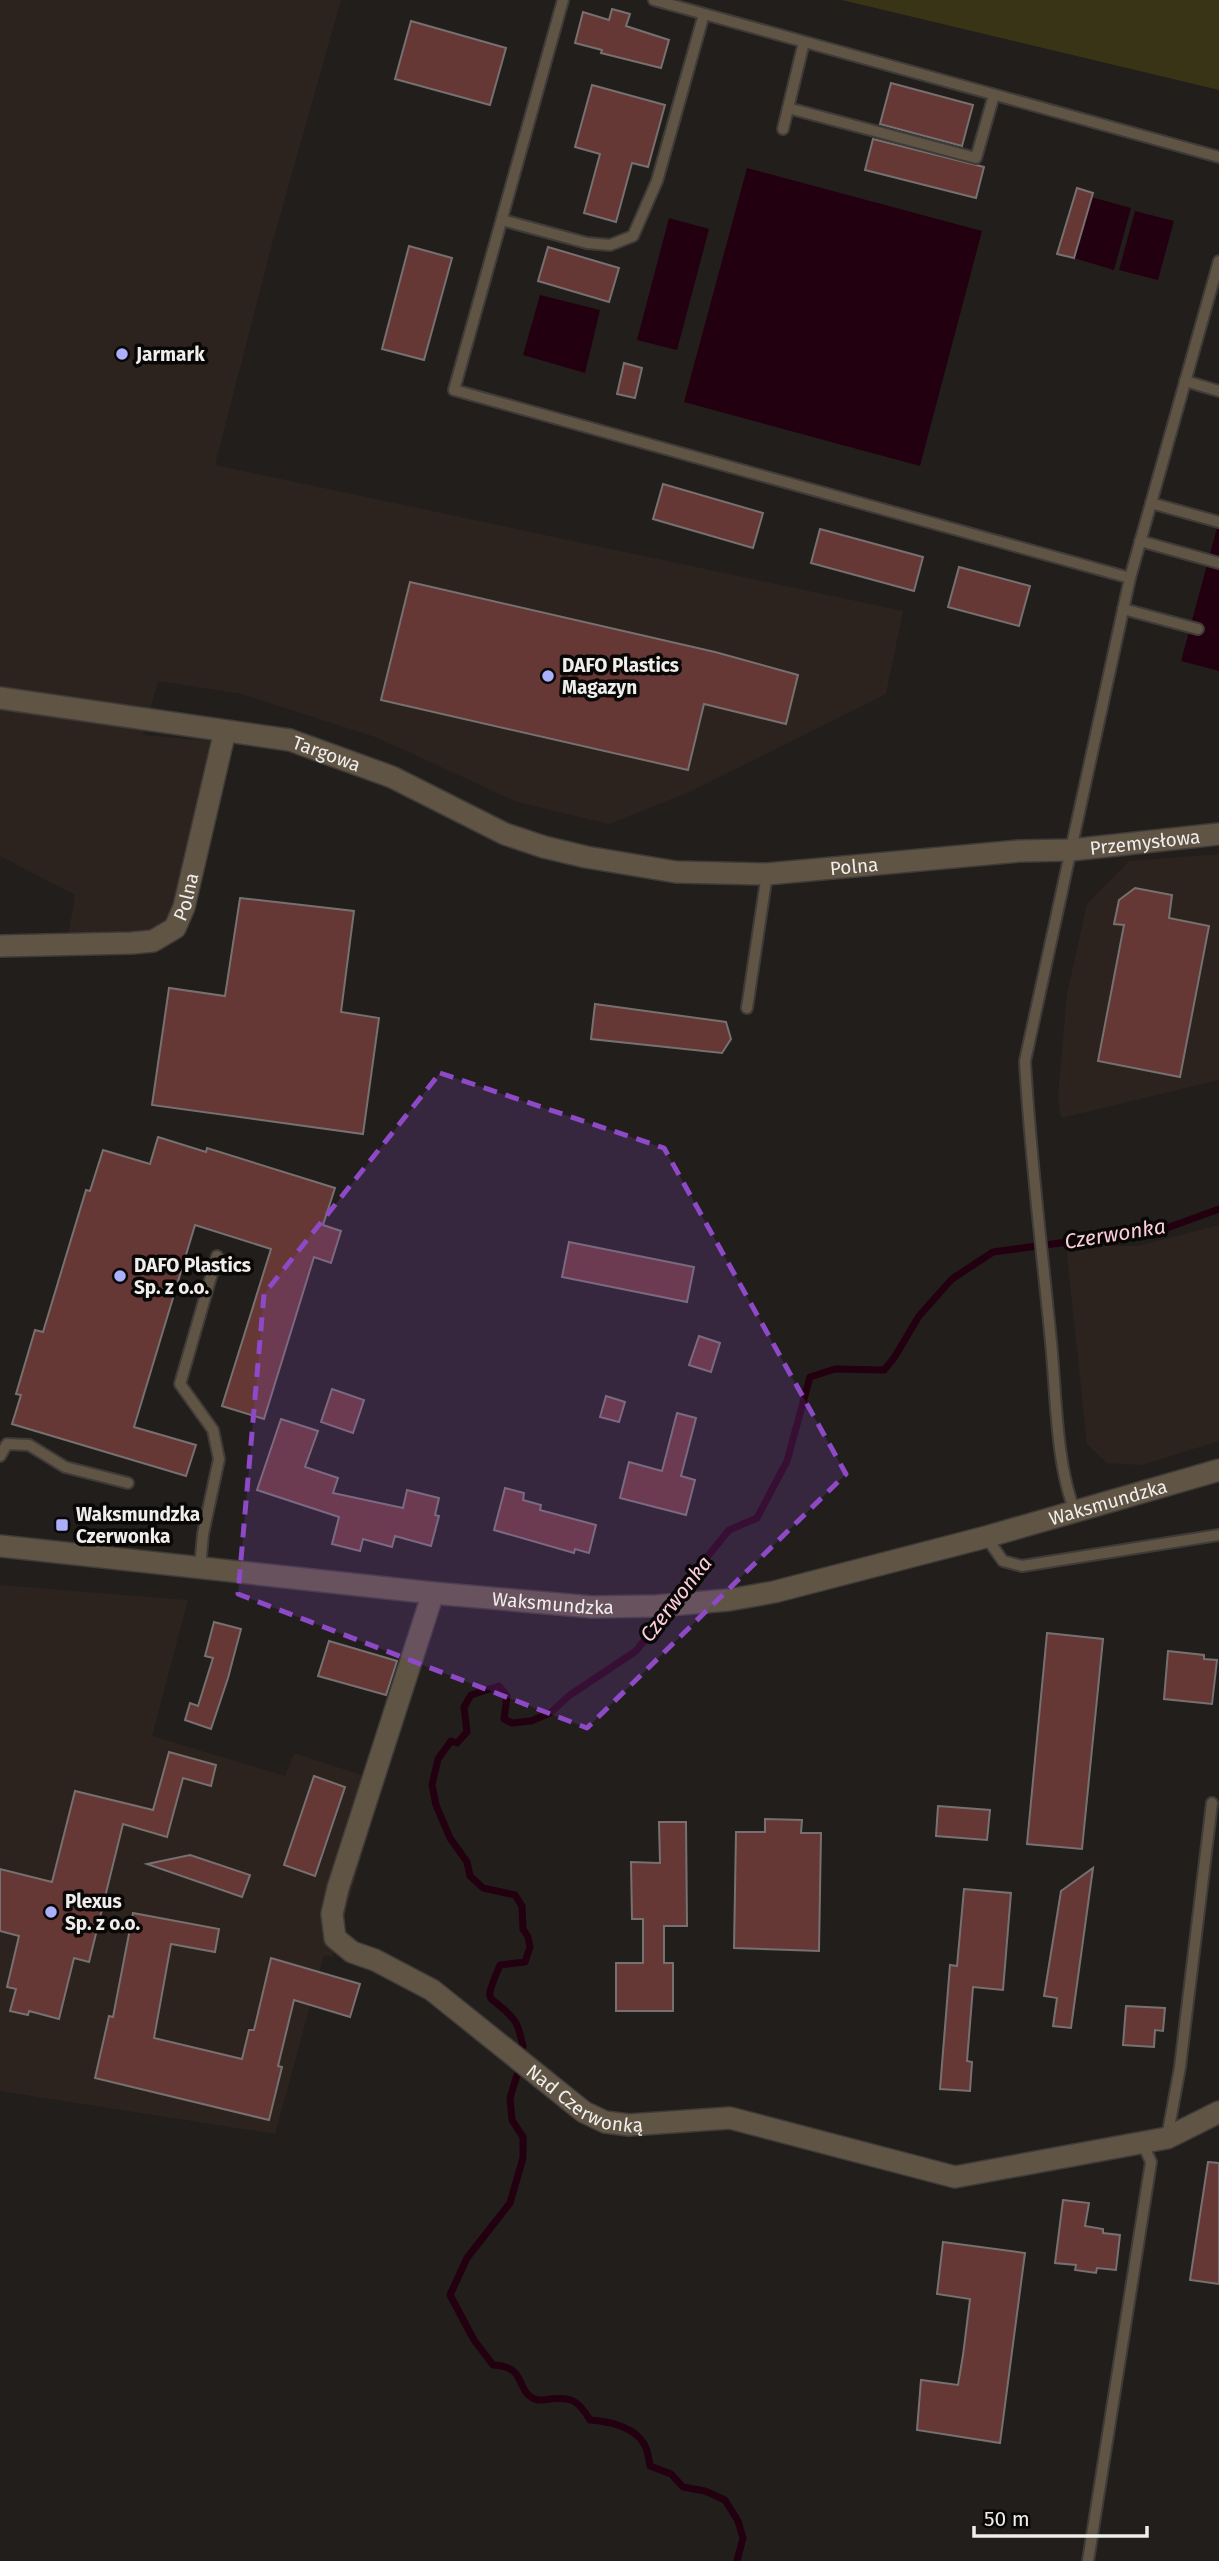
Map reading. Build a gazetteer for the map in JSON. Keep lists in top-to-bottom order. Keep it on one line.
{"streets":{"street":["Targowa","Przemysłowa","Polna","Waksmundzka","Nad Czerwonką"]},"crossings":[["Targowa","Polna"],["Przemysłowa","Polna"],["Waksmundzka","Nad Czerwonką"]],"water":["Czerwonka"],"places":{"other":["Jarmark","DAFO Plastics Magazyn","DAFO Plastics Sp. z o.o.","Plexus Sp. z o.o."],"transit":["Waksmundzka Czerwonka"]},"scale_bar":"50 m"}
